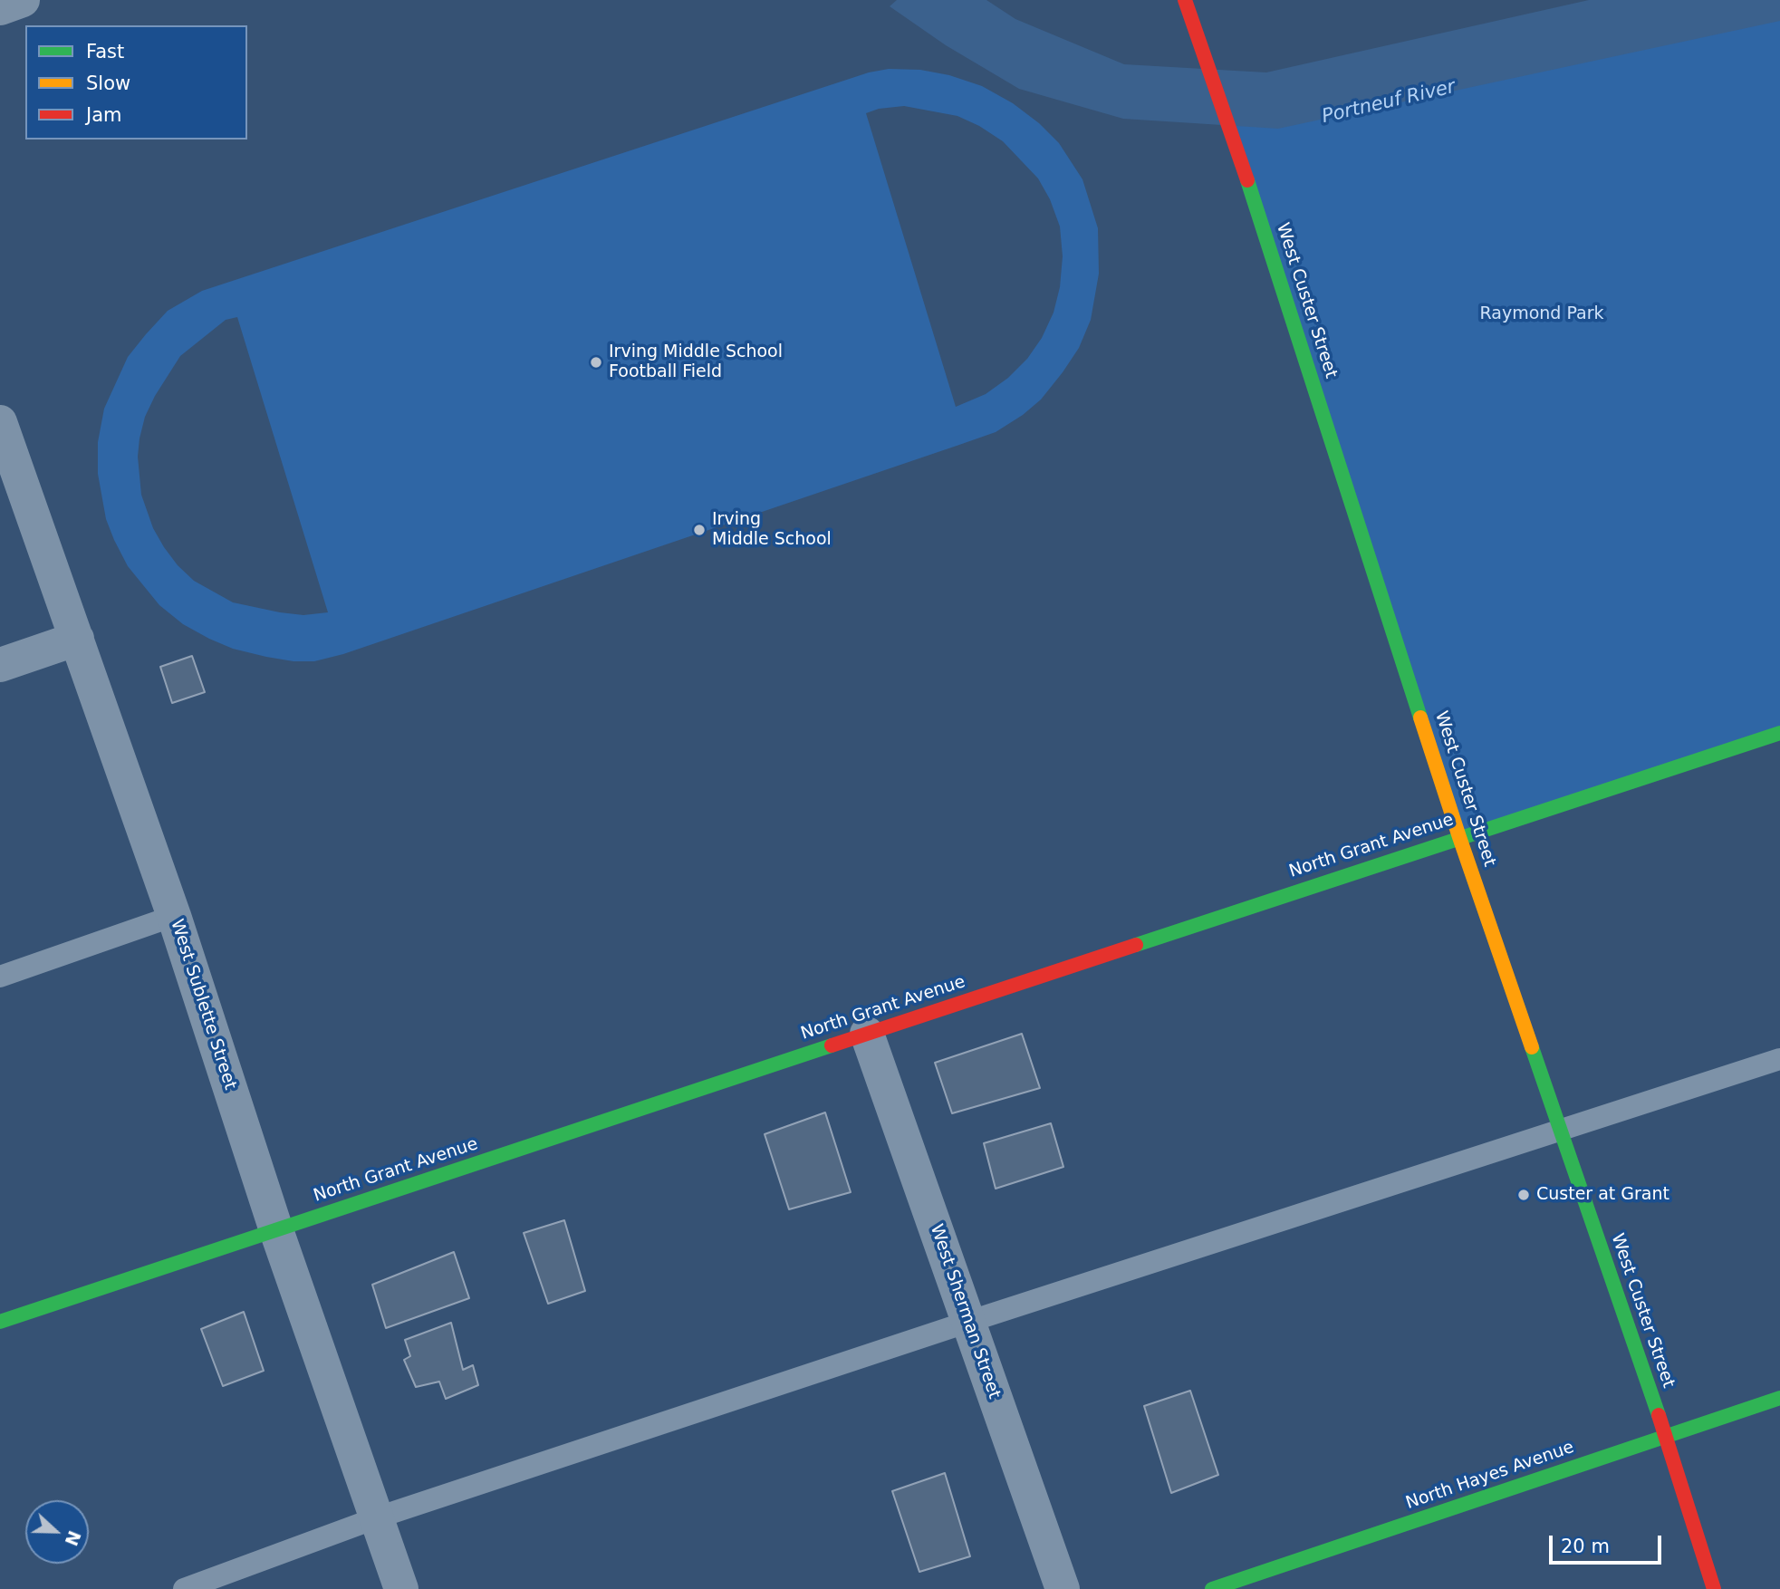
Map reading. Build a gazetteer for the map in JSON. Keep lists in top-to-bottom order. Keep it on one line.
{"streets":{"street":["West Custer Street","North Grant Avenue","West Sublette Street","West Sherman Street","North Hayes Avenue"]},"crossings":[["West Custer Street","North Grant Avenue"],["West Custer Street","North Hayes Avenue"],["North Grant Avenue","West Sublette Street"],["North Grant Avenue","West Sherman Street"]],"water":["Portneuf River"],"parks":["Raymond Park"],"places":["Irving Middle School Football Field","Irving Middle School","Custer at Grant"],"legend":["Fast","Slow","Jam"],"scale_bar":"20 m","north":"right"}
